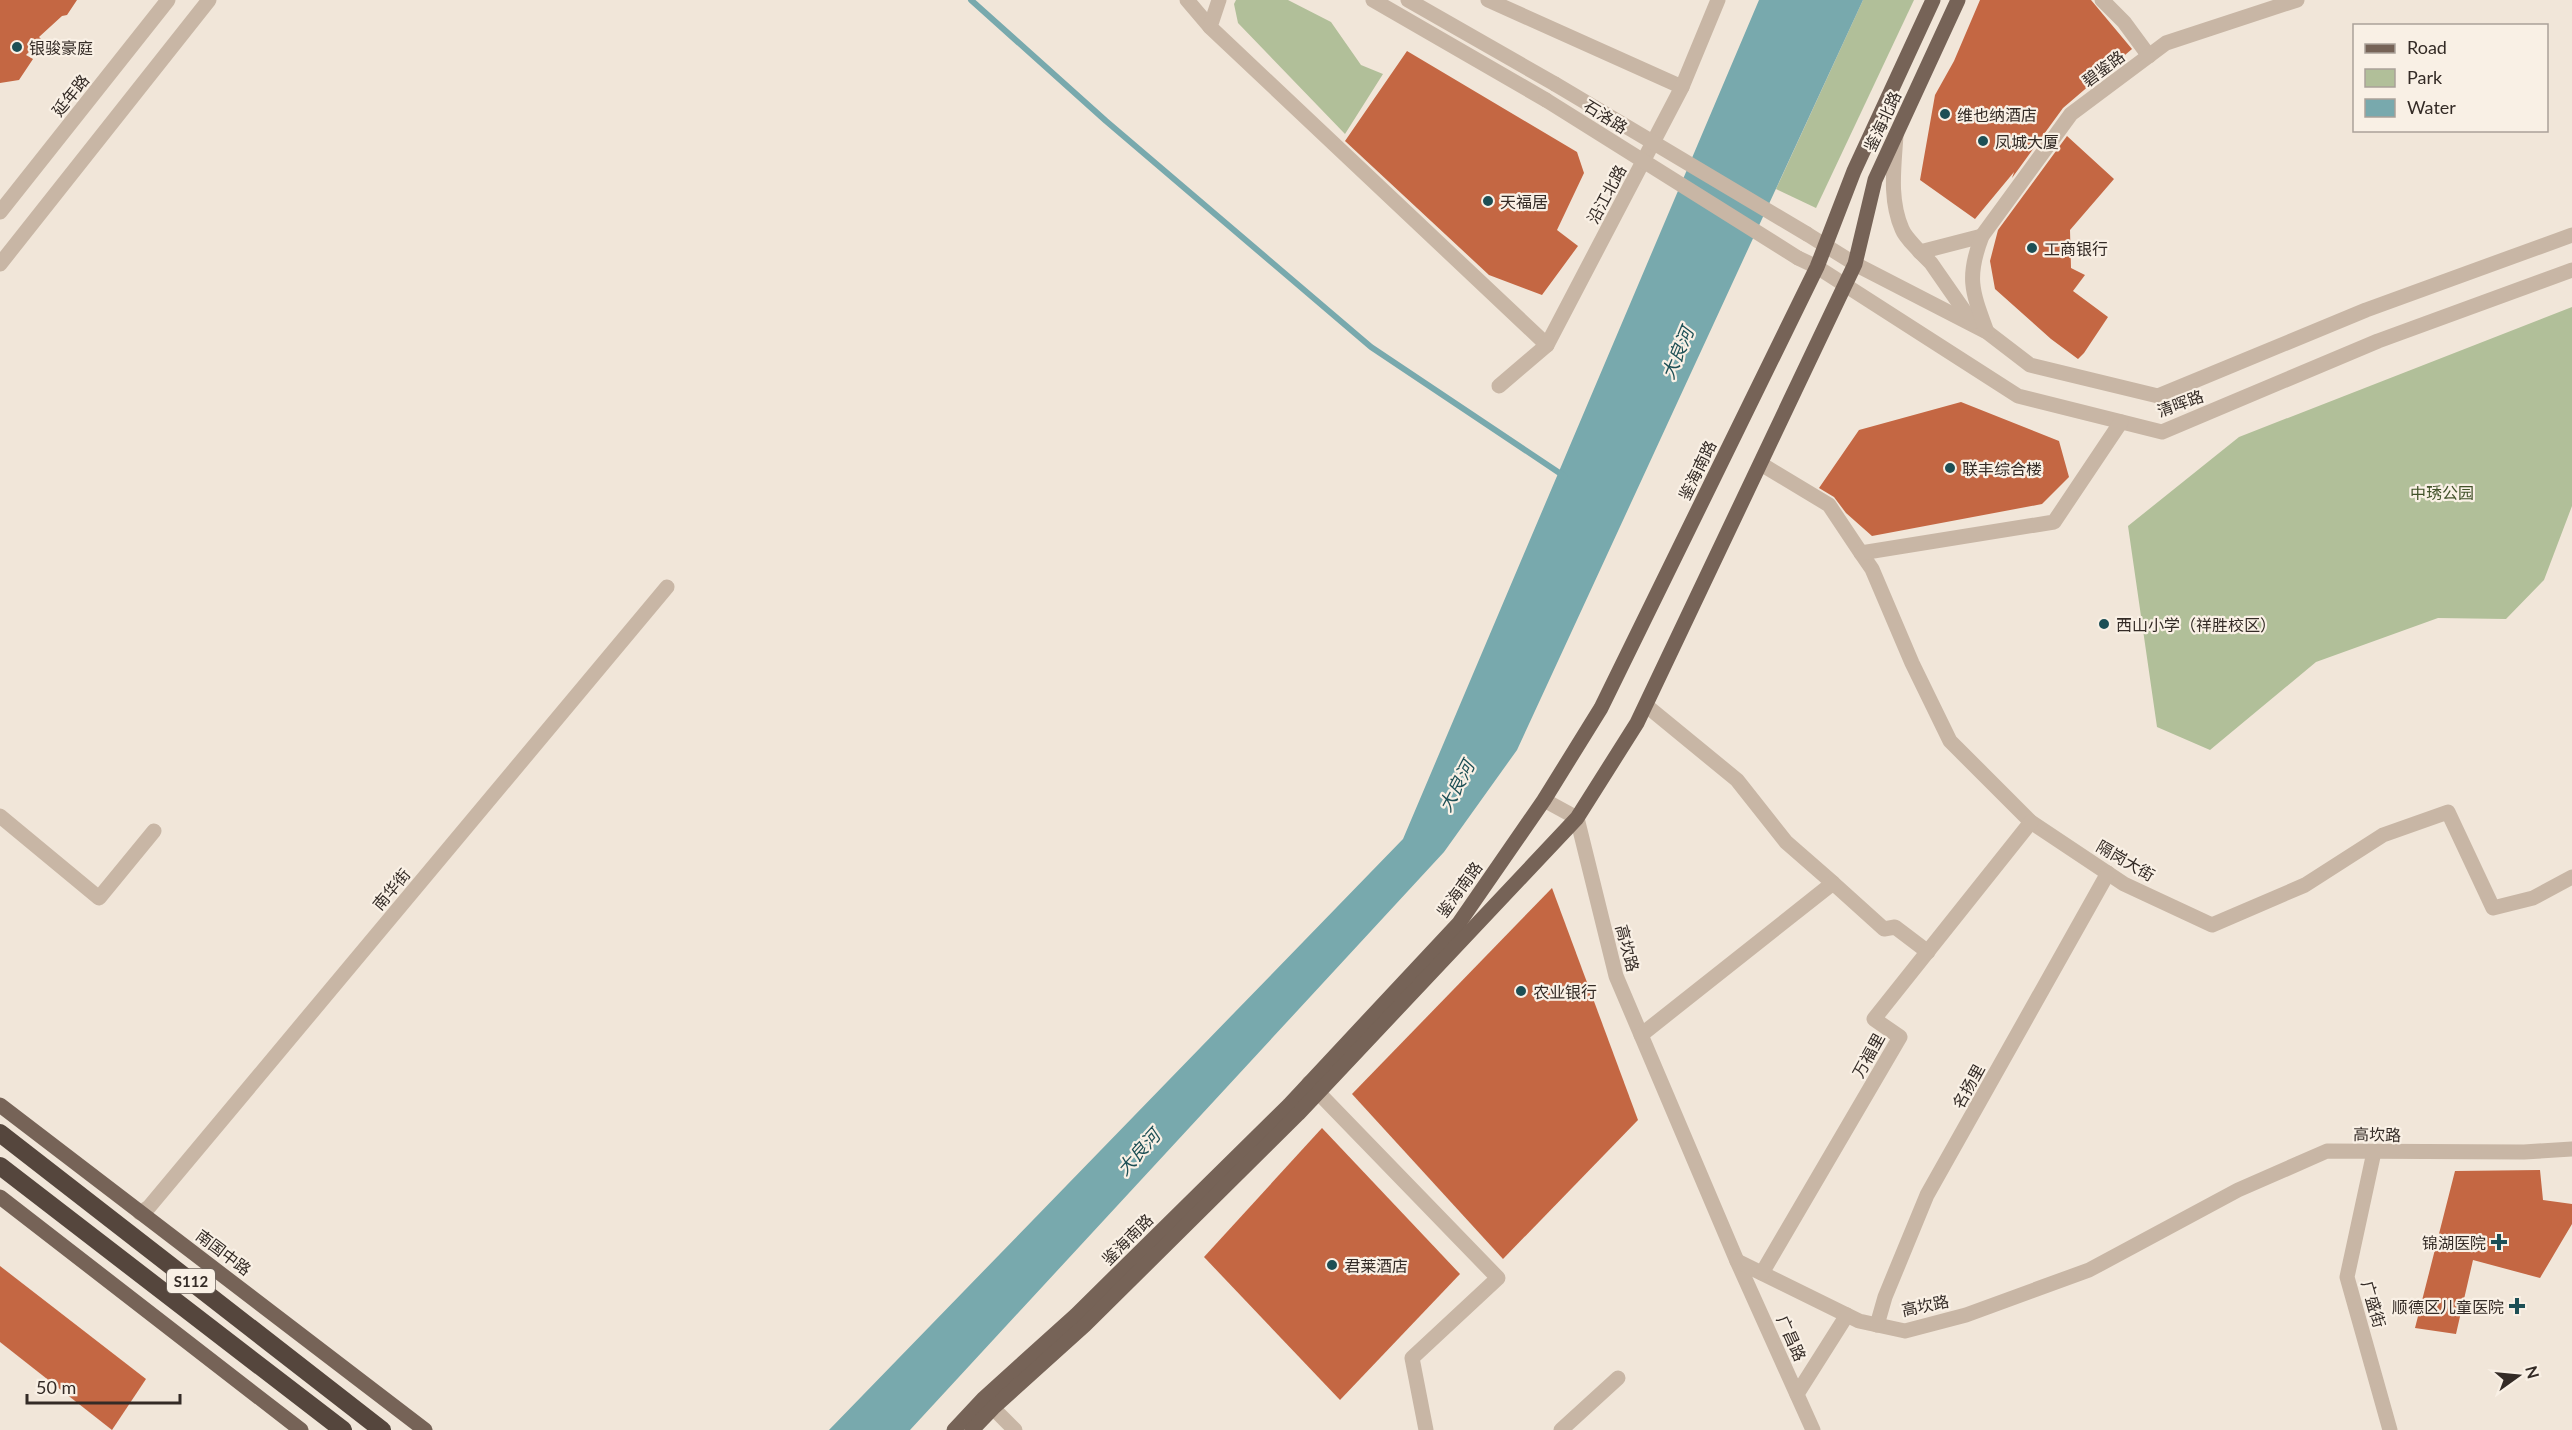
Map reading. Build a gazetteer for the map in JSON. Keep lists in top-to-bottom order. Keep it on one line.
{"streets":{"highway":["S112"],"main road":["鉴海北路","鉴海南路","南国中路"],"street":["碧鉴路","延年路","石洛路","沿江北路","清晖路","隔岗大街","南华街","高坎路","万福里","名扬里","广盛街","广昌路"]},"crossings":[["碧鉴路","清晖路"],["石洛路","鉴海北路"],["石洛路","清晖路"],["石洛路","鉴海南路"],["鉴海北路","清晖路"],["鉴海北路","鉴海南路"],["清晖路","鉴海南路"],["鉴海南路","隔岗大街"],["鉴海南路","高坎路"],["隔岗大街","万福里"],["隔岗大街","名扬里"],["南华街","南国中路"],["高坎路","万福里"],["高坎路","名扬里"],["高坎路","广盛街"],["高坎路","广昌路"]],"water":["大良河"],"parks":["中琇公园"],"places":{"other":["银骏豪庭","维也纳酒店","凤城大厦","天福居","工商银行","联丰综合楼","西山小学（祥胜校区）","农业银行","君莱酒店"],"health":["锦湖医院","顺德区儿童医院"]},"legend":["Road","Park","Water"],"scale_bar":"50 m","north":"right"}
